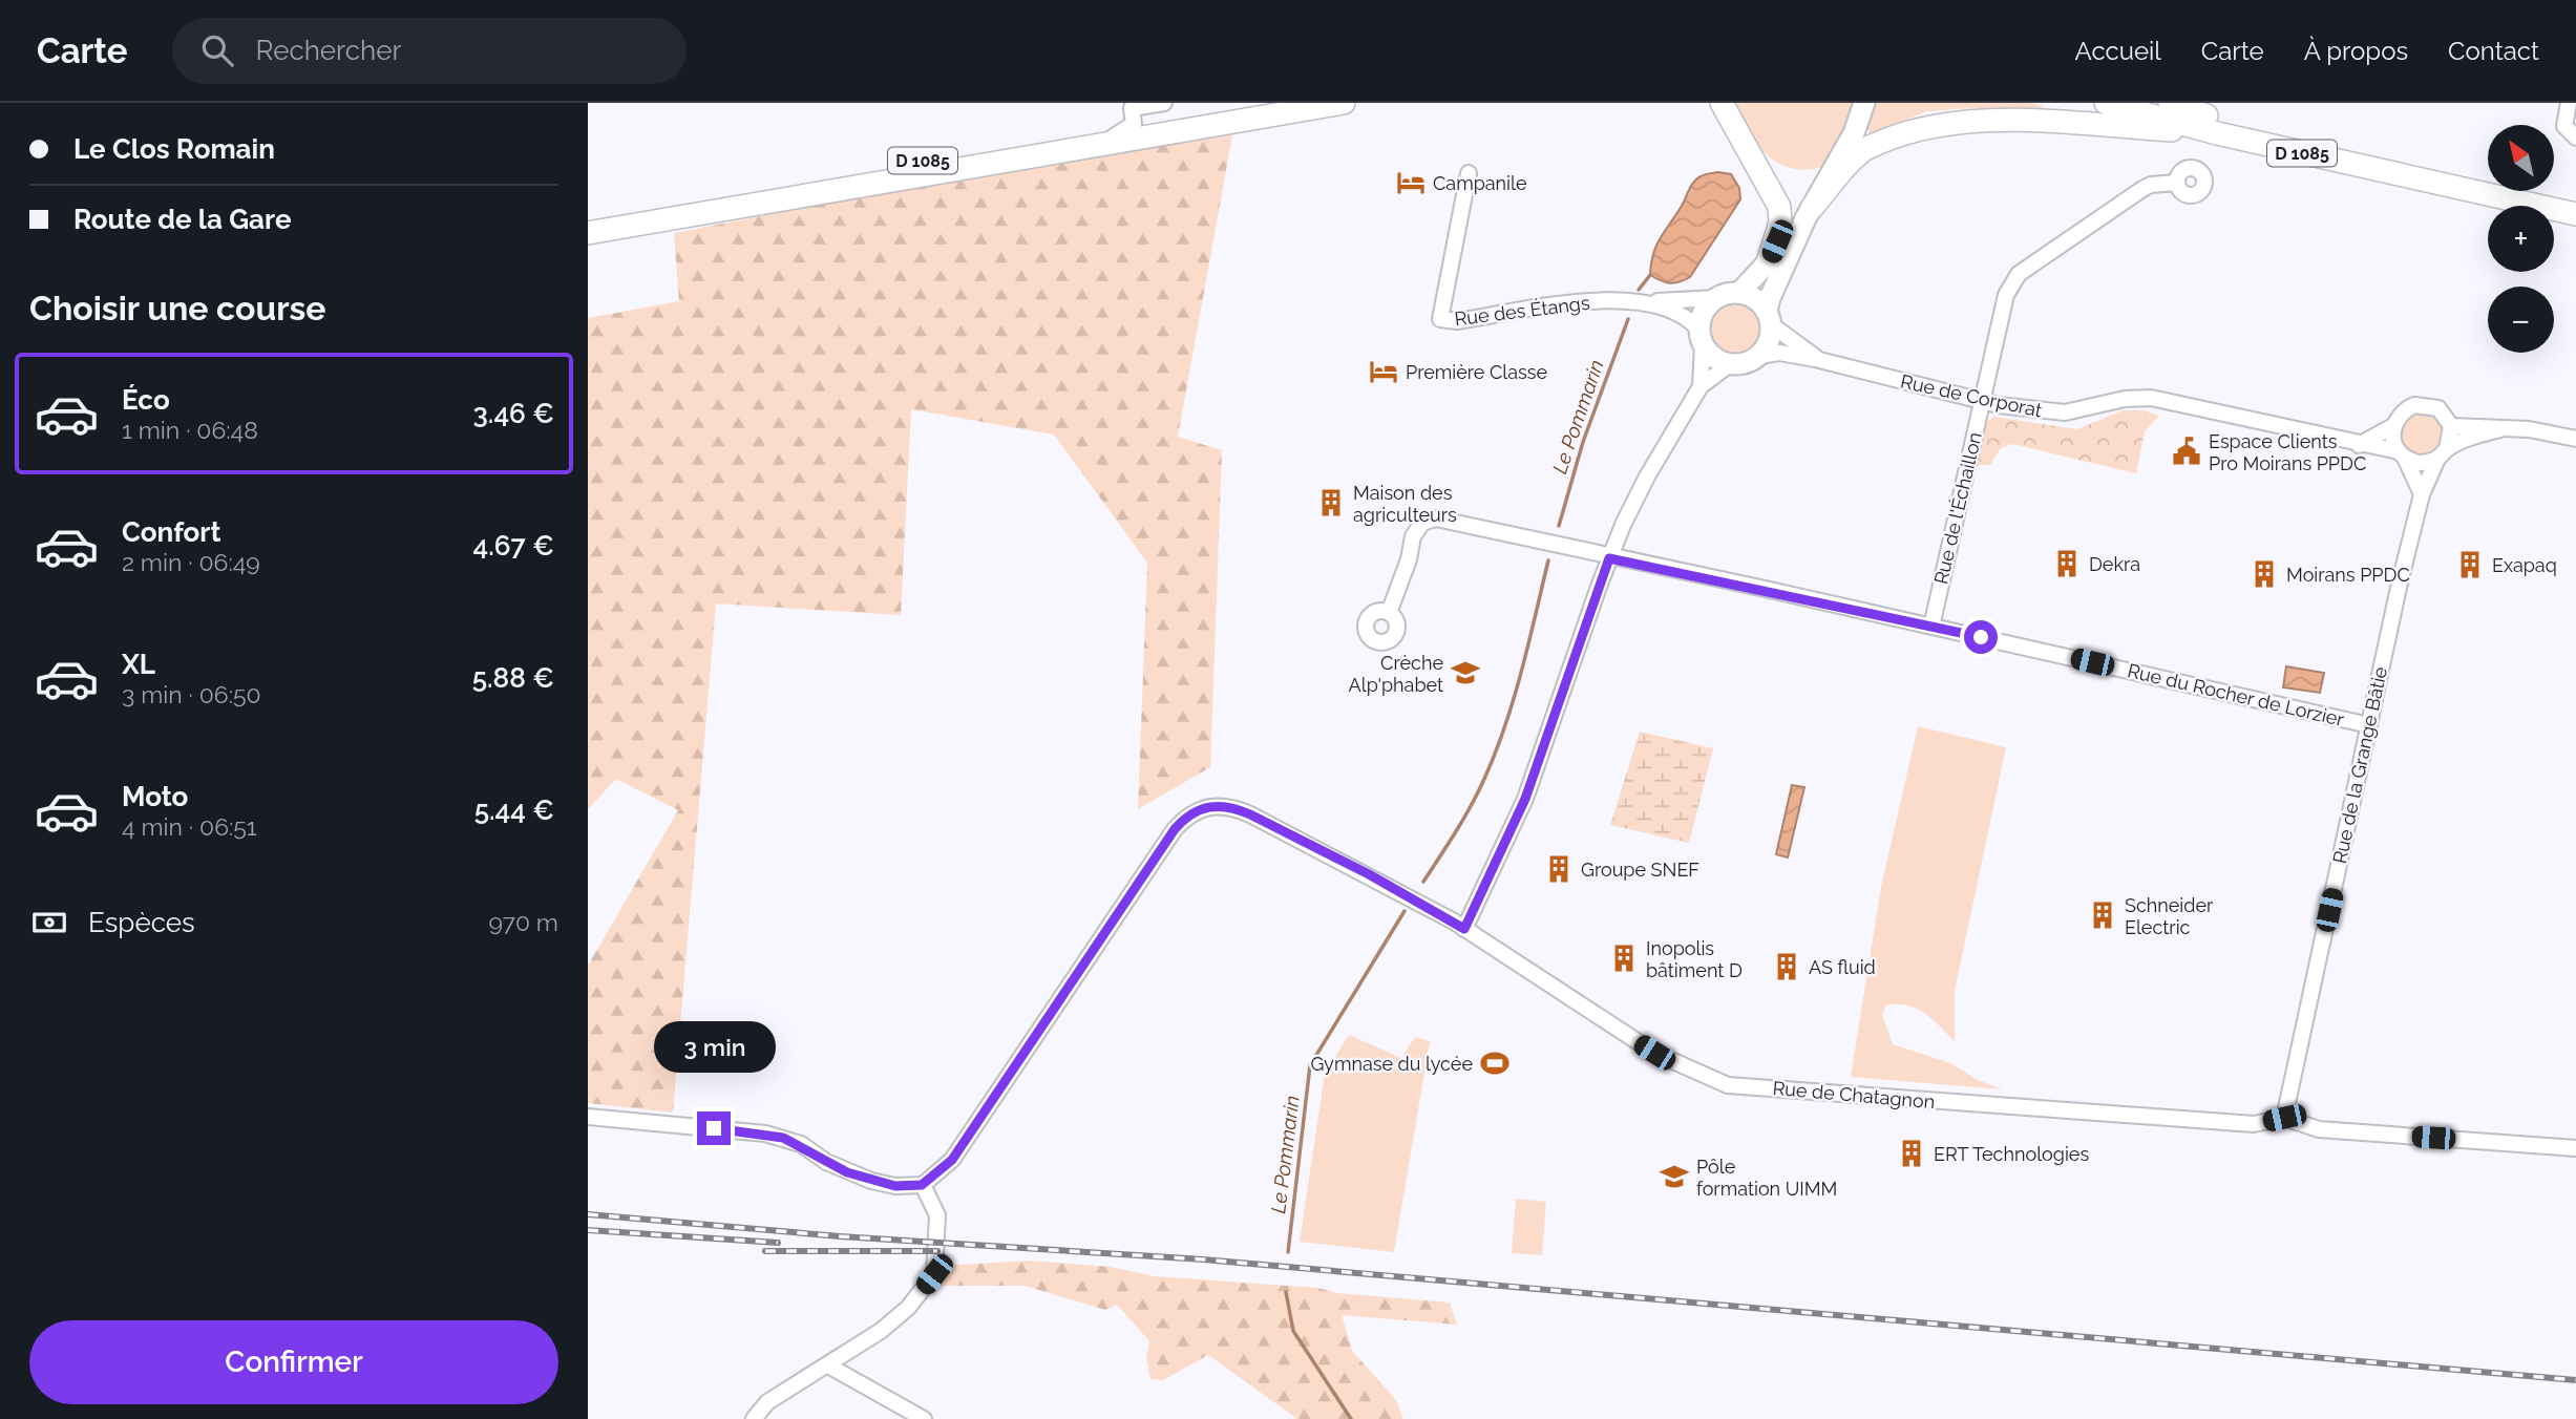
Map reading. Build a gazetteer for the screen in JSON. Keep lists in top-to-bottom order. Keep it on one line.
{"streets":{"main road":["D 1085"],"street":["Rue des Étangs","Rue de Corporat","Rue de l'Échaillon","Rue du Rocher de Lorzier","Rue de la Grange Bâtie","Rue de Chatagnon"]},"crossings":[["Rue des Étangs","Rue de Corporat"],["Rue de Corporat","Rue de l'Échaillon"],["Rue de Corporat","Rue de la Grange Bâtie"],["Rue de l'Échaillon","Rue du Rocher de Lorzier"],["Rue du Rocher de Lorzier","Rue de la Grange Bâtie"],["Rue de la Grange Bâtie","Rue de Chatagnon"]],"water":["Le Pommarin"],"places":{"hotel":["Campanile","Première Classe"],"public building":["Espace Clients Pro Moirans PPDC"],"building":["Maison des agriculteurs","Dekra","Exapaq","Moirans PPDC","Groupe SNEF","Schneider Electric","Inopolis bâtiment D","AS fluid","ERT Technologies"],"school or university":["Crèche Alp'phabet","Pôle formation UIMM"],"sports":["Gymnase du lycée"]},"north":"top left","page":{"header":"Carte","search":"Rechercher","nav":["Accueil","Carte","À propos","Contact"],"banner":["Le Clos Romain","Route de la Gare"],"map_buttons":["+","−"],"heading":"Choisir une course","list":[{"name":"Éco","note":"1 min · 06:48","value":"3.46 €"},{"name":"Confort","note":"2 min · 06:49","value":"4.67 €"},{"name":"XL","note":"3 min · 06:50","value":"5.88 €"},{"name":"Moto","note":"4 min · 06:51","value":"5.44 €"}],"pay":["Espèces","970 m"],"bubble":"3 min","buttons":"Confirmer"}}
